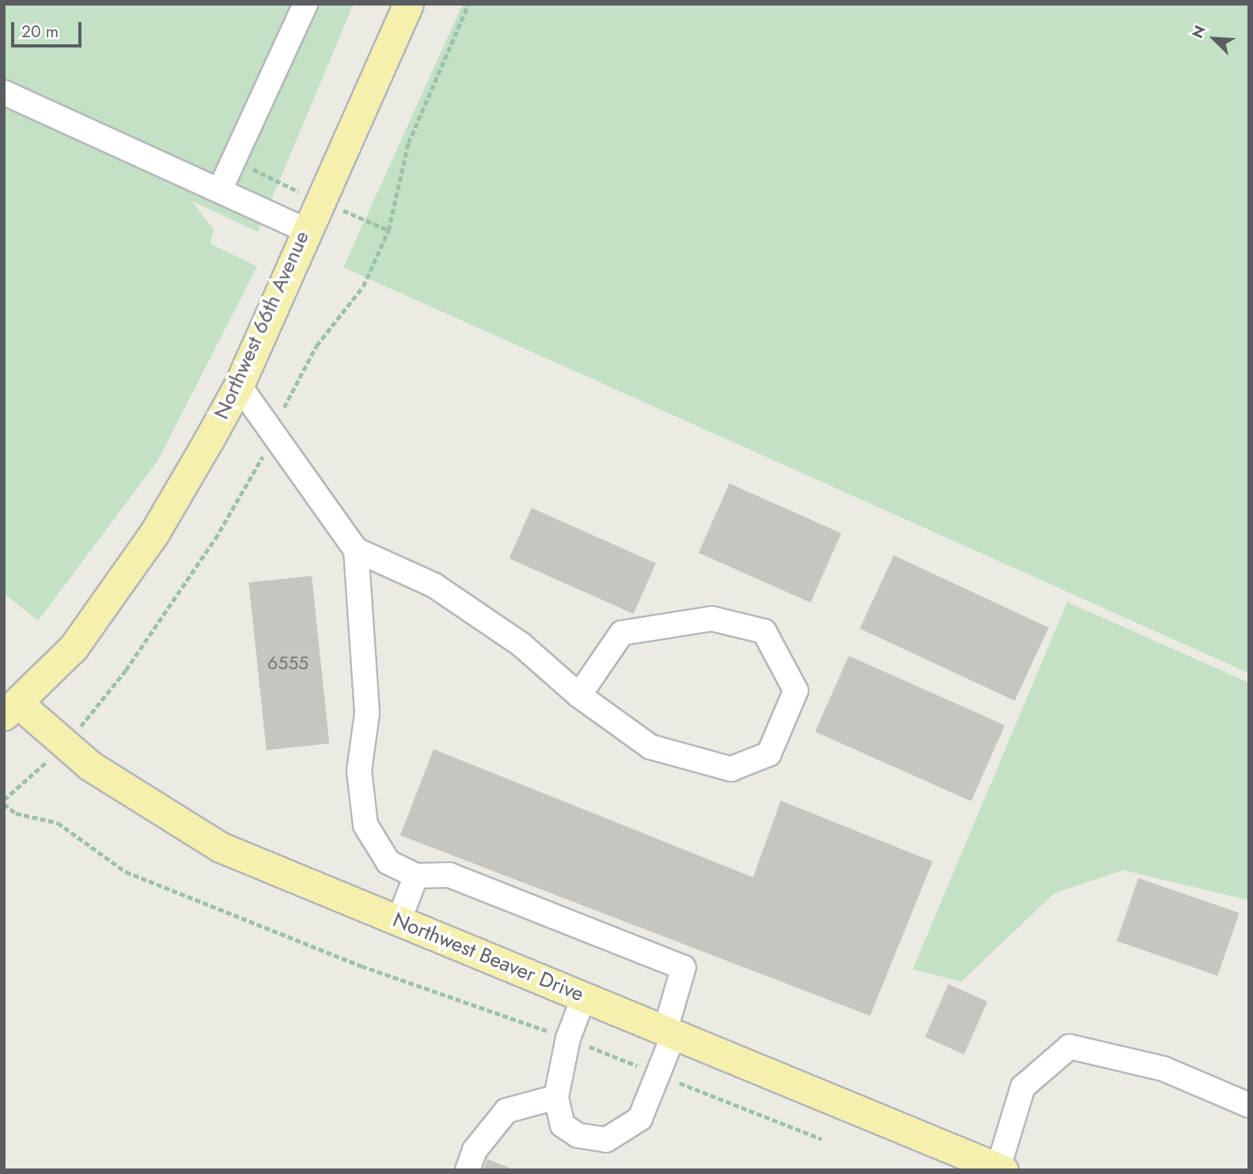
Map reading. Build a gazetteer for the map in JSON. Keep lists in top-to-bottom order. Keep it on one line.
{"streets":{"main road":["Northwest 66th Avenue","Northwest Beaver Drive"]},"crossings":[["Northwest 66th Avenue","Northwest Beaver Drive"]],"house_numbers":["6555"],"scale_bar":"20 m","north":"top left"}
